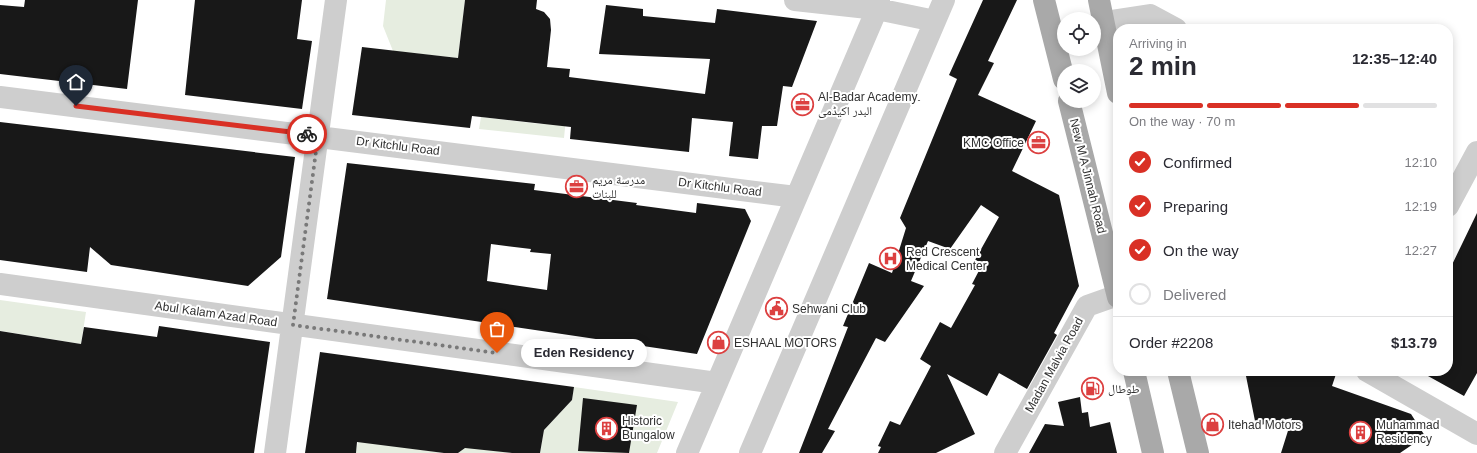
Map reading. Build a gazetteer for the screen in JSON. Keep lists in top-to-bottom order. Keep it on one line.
{"streets":{"main road":["New M A Jinnah Road"],"street":["Dr Kitchlu Road","Abul Kalam Azad Road","Madan Malvia Road"]},"places":{"office":["Al-Badar Academy۔ البدر اکیڈمی","KMC Office","مدرسة مريم للبنات"],"hospital":["Red Crescent Medical Center"],"public building":["Sehwani Club"],"shop":["ESHAAL MOTORS","Itehad Motors"],"other":["Eden Residency"],"fuel station":["طوطال"],"building":["Historic Bungalow","Muhammad Residency"]},"page":{"heading":["2 min","Arriving in","12:35–12:40"],"panel":["Order #2208","$13.79"],"bar":"On the way · 70 m","list":[["Confirmed","12:10"],["Preparing","12:19"],["On the way","12:27"],"Delivered"],"bubble":"Eden Residency"}}
